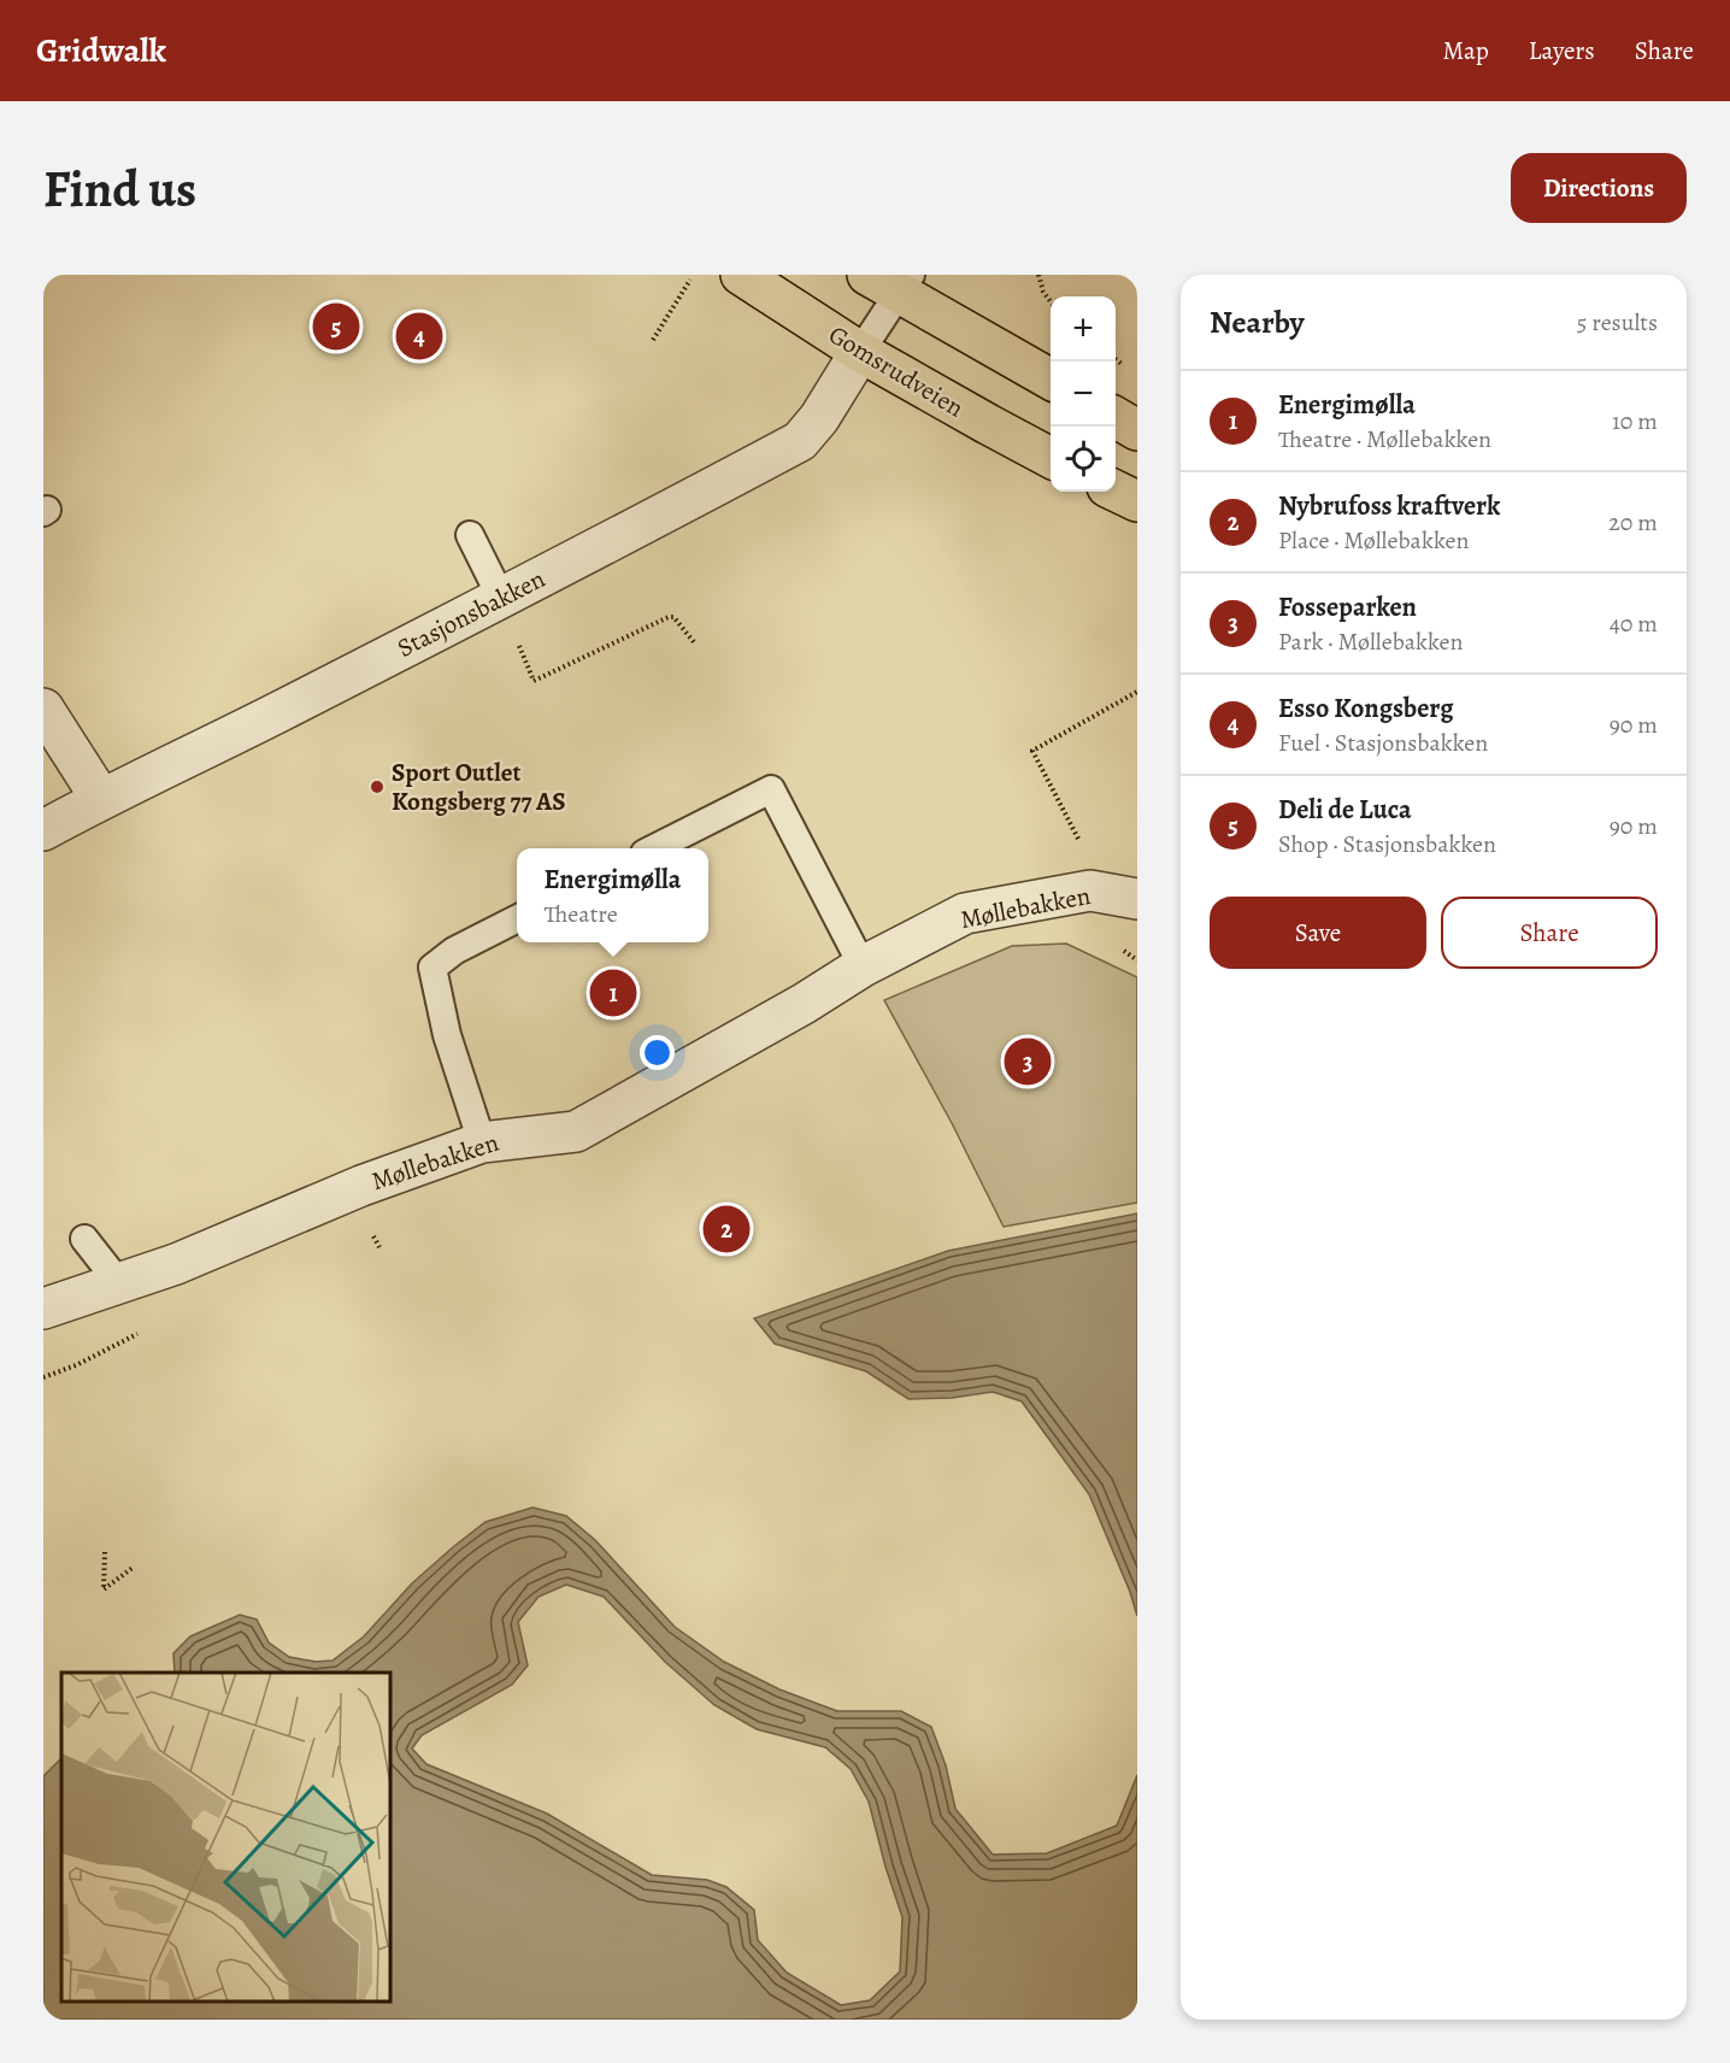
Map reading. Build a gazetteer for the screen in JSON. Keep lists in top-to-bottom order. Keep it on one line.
{"streets":{"main road":["Gomsrudveien"],"street":["Stasjonsbakken","Møllebakken"]},"crossings":[["Gomsrudveien","Stasjonsbakken"]],"places":["Sport Outlet Kongsberg 77 AS"],"page":{"header":"Gridwalk","nav":["Map","Layers","Share"],"buttons":["Directions",["Save","Share"]],"title":"Find us","heading":["Nearby","5 results"],"map_buttons":["+","−"],"pins":["5","4","1","3","2"],"list":[{"mark":"1","name":"Energimølla","note":"Theatre · Møllebakken","value":"10 m"},{"mark":"2","name":"Nybrufoss kraftverk","note":"Place · Møllebakken","value":"20 m"},{"mark":"3","name":"Fosseparken","note":"Park · Møllebakken","value":"40 m"},{"mark":"4","name":"Esso Kongsberg","note":"Fuel · Stasjonsbakken","value":"90 m"},{"mark":"5","name":"Deli de Luca","note":"Shop · Stasjonsbakken","value":"90 m"}],"popup":["Energimølla","Theatre"]}}
